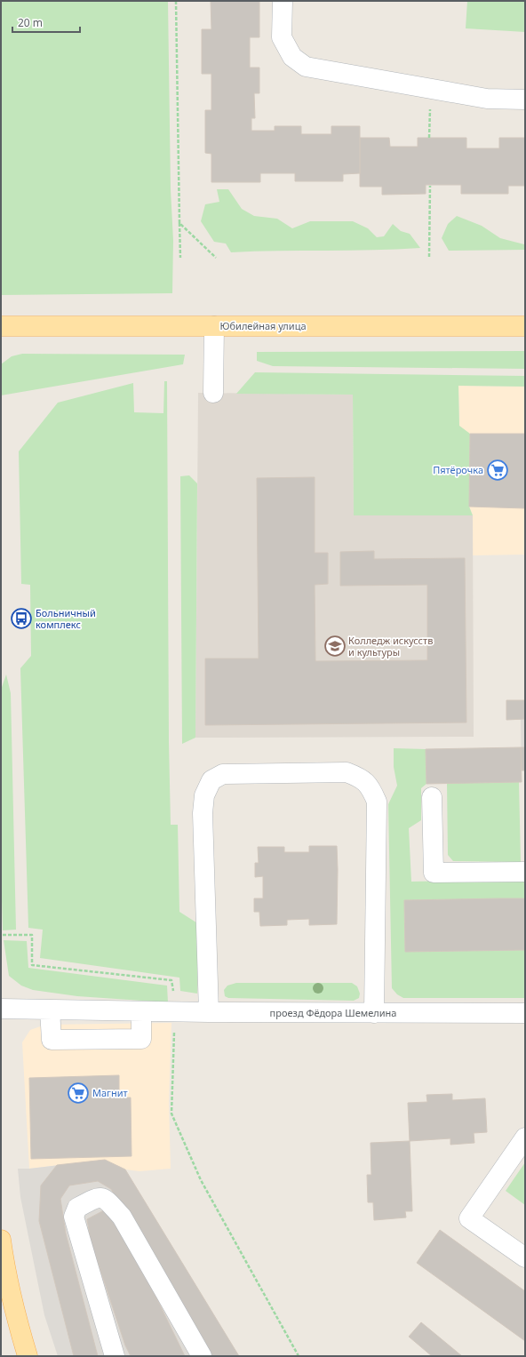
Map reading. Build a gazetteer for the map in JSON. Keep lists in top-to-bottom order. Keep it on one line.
{"streets":{"main road":["Юбилейная улица"],"street":["проезд Фёдора Шемелина"]},"places":{"supermarket":["Пятёрочка","Магнит"],"bus stop":["Больничный комплекс"],"school or university":["Колледж искусств и культуры"]},"scale_bar":"20 m"}
